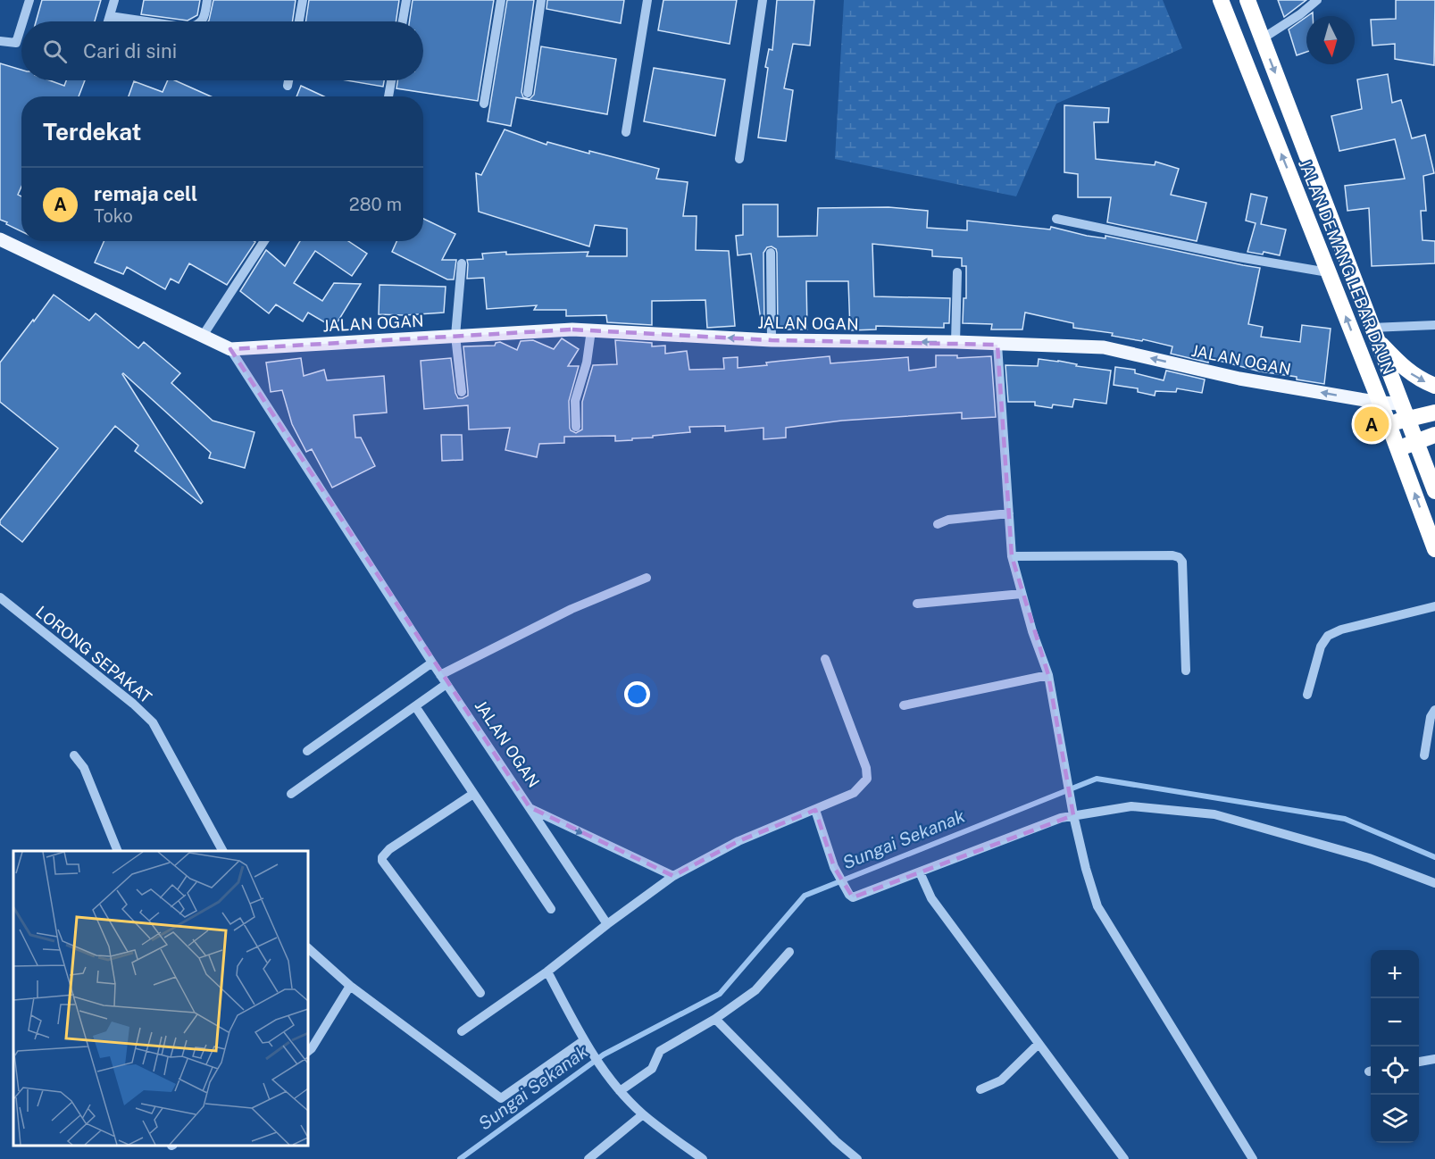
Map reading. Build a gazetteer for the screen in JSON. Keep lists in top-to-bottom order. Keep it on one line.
{"streets":{"highway":["JALAN DEMANG LEBAR DAUN"],"main road":["JALAN OGAN"],"street":["LORONG SEPAKAT"]},"crossings":[["JALAN DEMANG LEBAR DAUN","JALAN OGAN"]],"water":["Sungai Sekanak"],"north":"bottom","page":{"search":"Cari di sini","heading":"Terdekat","list":[{"mark":"A","name":"remaja cell","note":"Toko","value":"280 m"}],"pins":"A","map_buttons":["+","−"]}}
